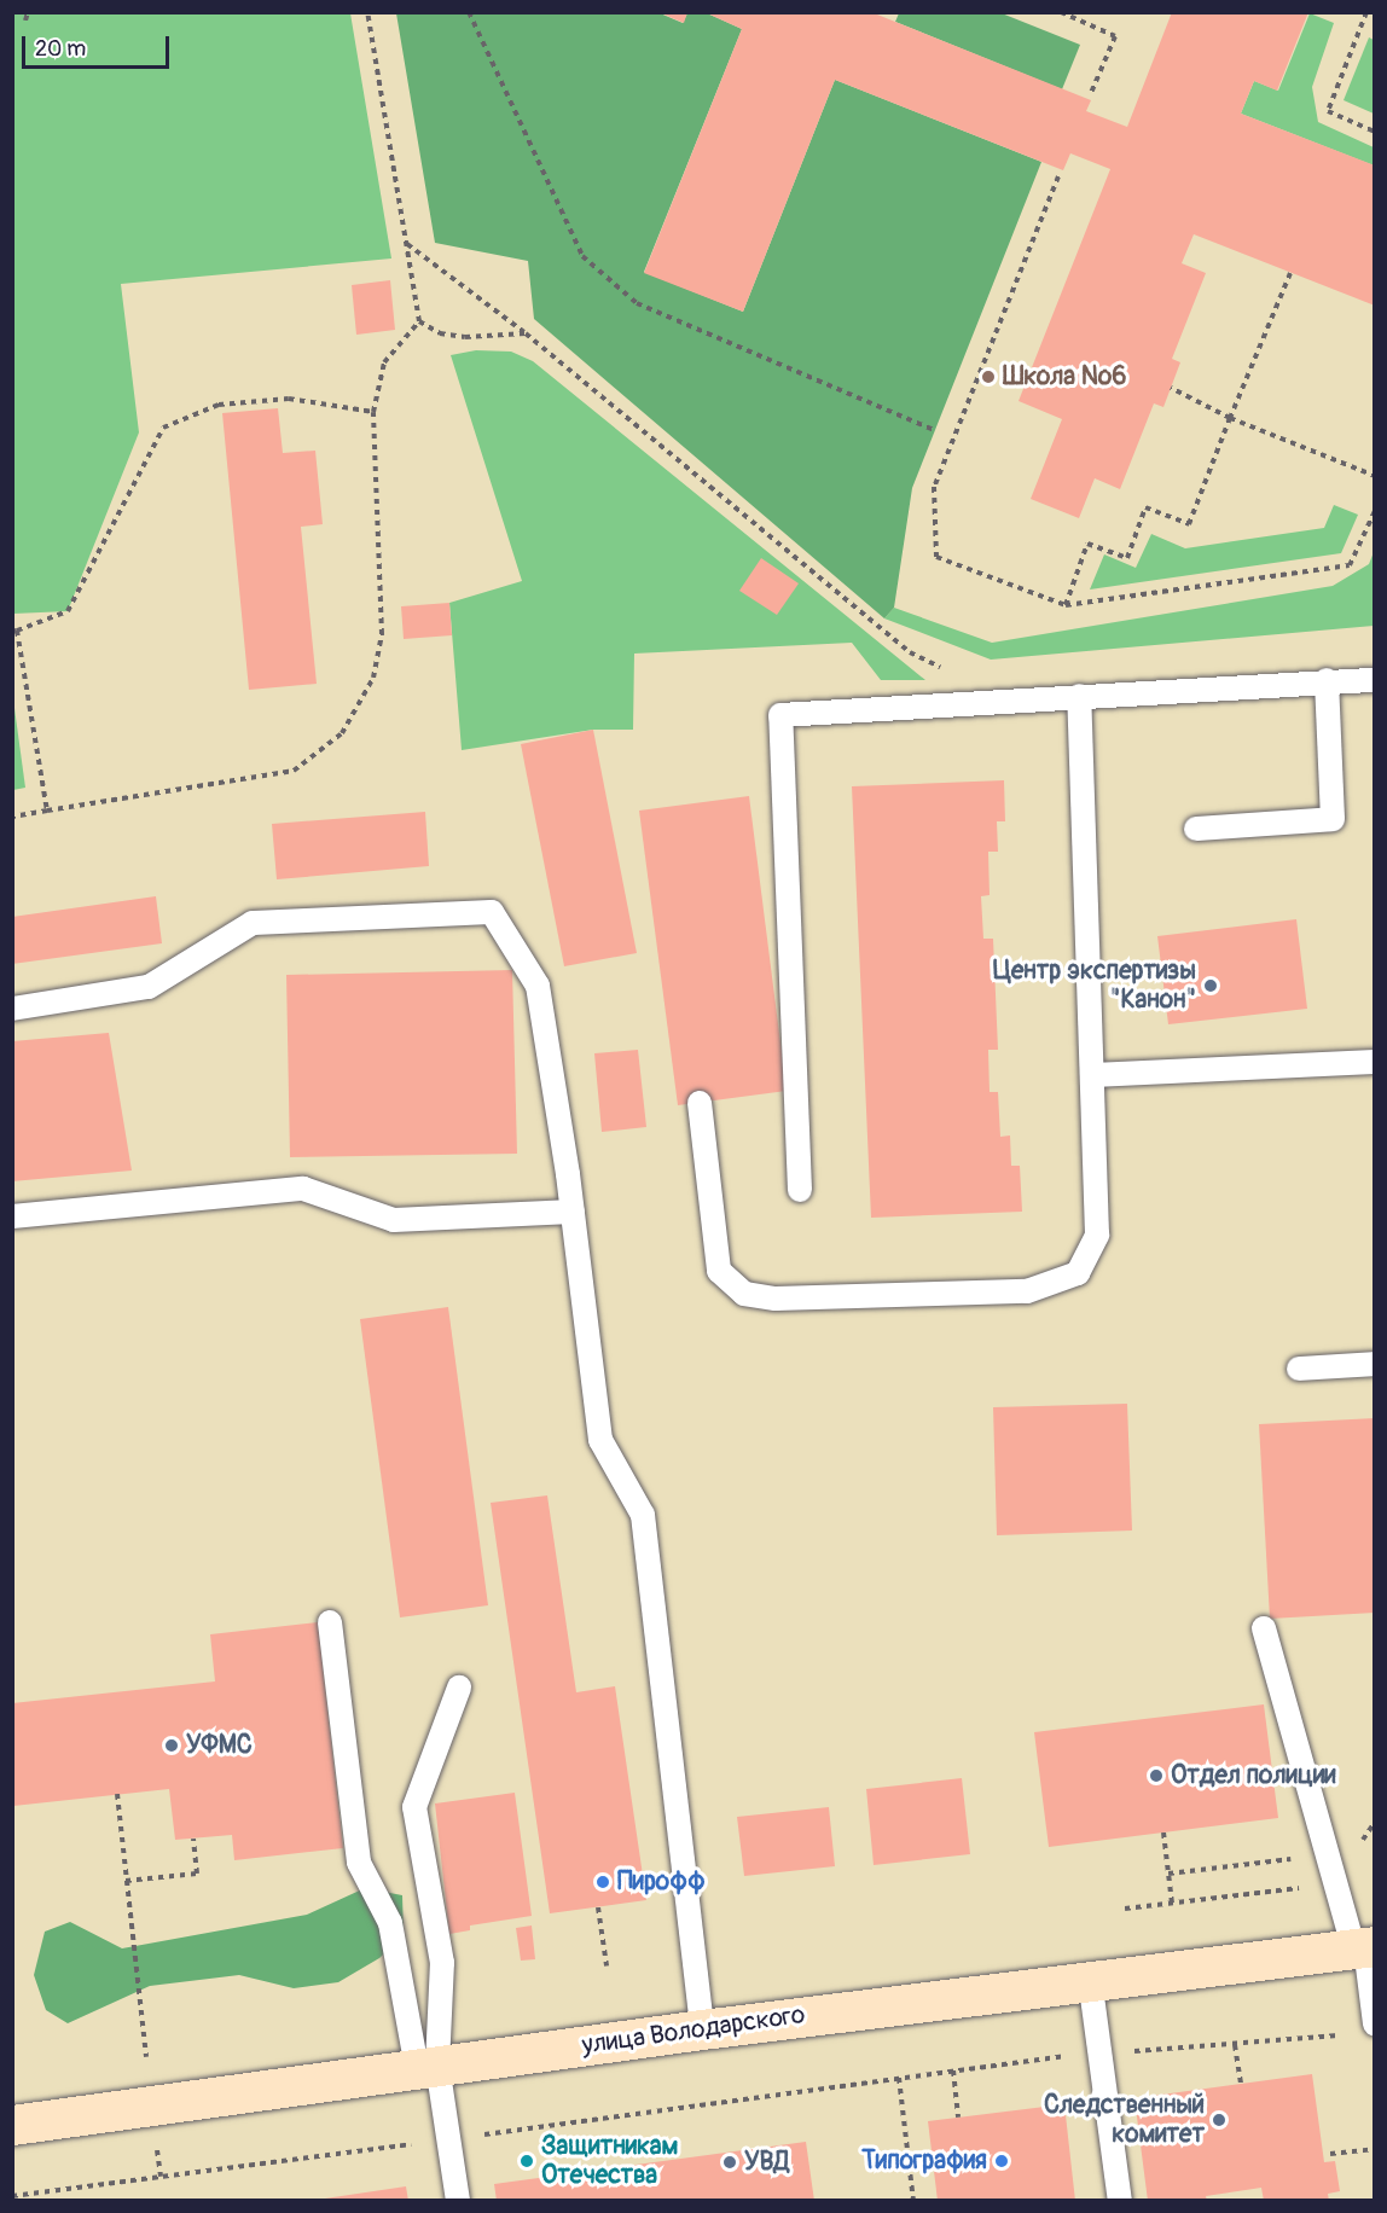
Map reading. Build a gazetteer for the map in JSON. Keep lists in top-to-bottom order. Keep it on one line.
{"streets":{"main road":["улица Володарского"]},"places":["Школа №6","Центр экспертизы \"Канон\"","УФМС","Отдел полиции","Пирофф","Следственный комитет","Защитникам Отечества","Типография","УВД"],"scale_bar":"20 m"}
